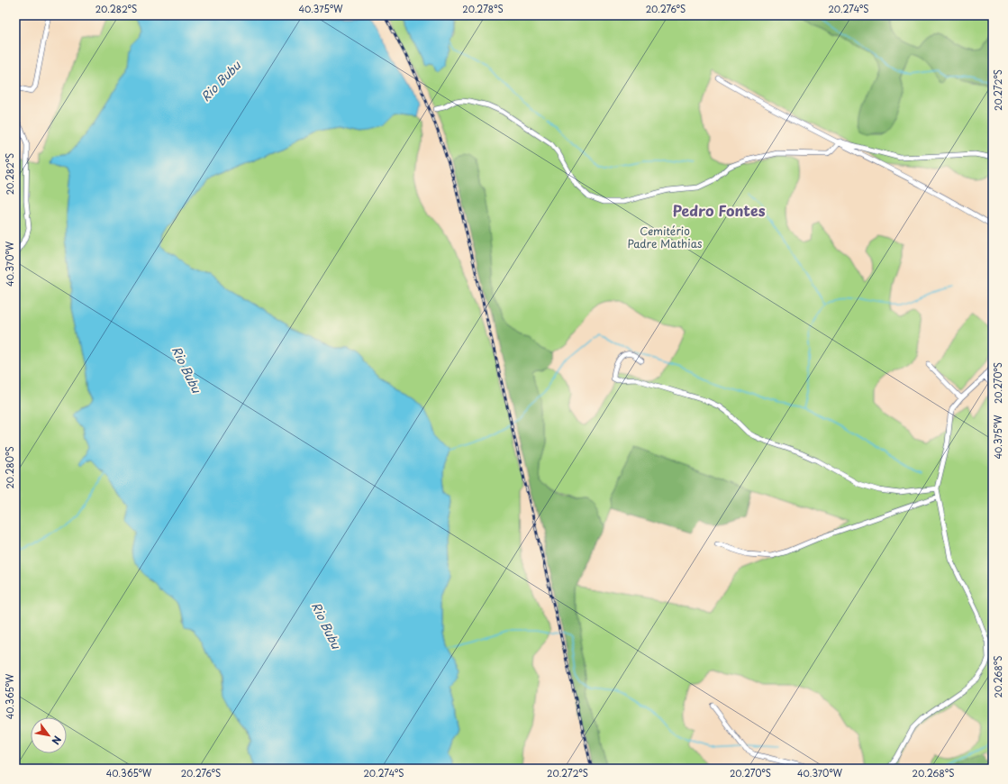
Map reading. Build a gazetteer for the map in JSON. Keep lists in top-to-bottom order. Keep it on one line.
{"districts":["Pedro Fontes"],"water":["Rio Bubu"],"parks":["Cemitério Padre Mathias"],"north":"bottom right","coordinates":["20.282°S","40.375°W","20.278°S","20.276°S","20.274°S","20.272°S","40.370°W","20.270°S","20.280°S","20.268°S","40.365°W"]}
